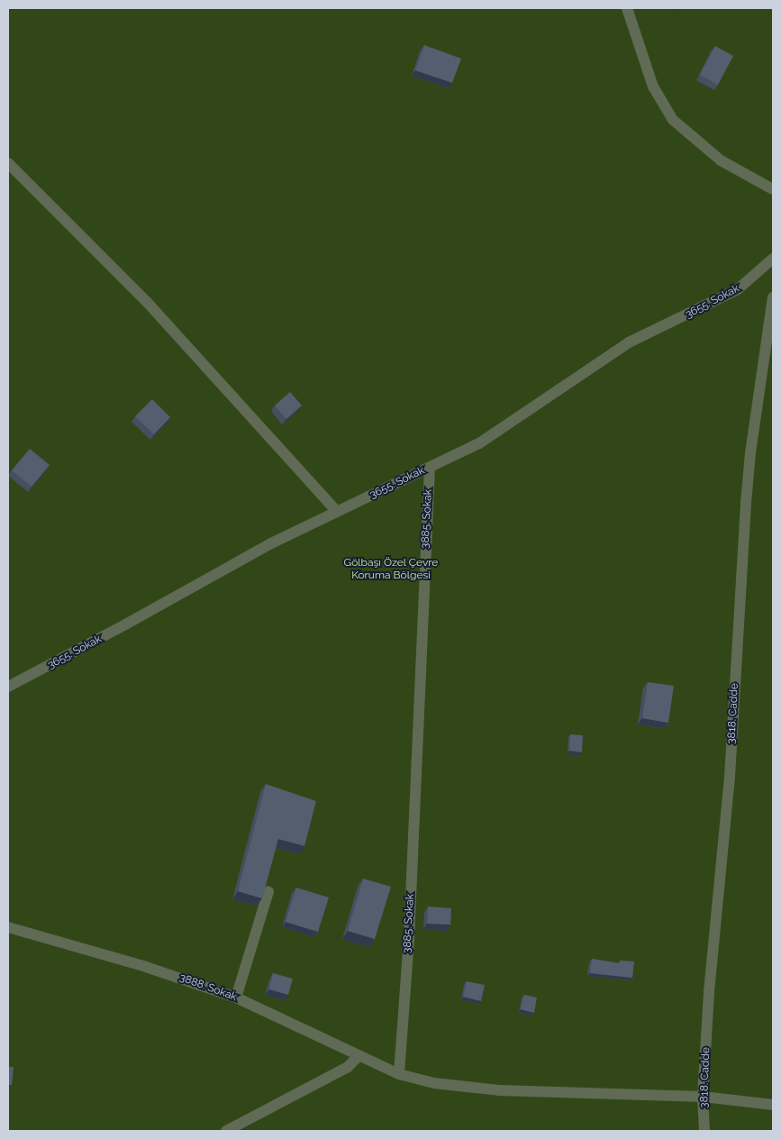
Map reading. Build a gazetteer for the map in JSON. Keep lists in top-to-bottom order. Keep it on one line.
{"streets":{"street":["3655. Sokak","3885. Sokak","3818. Cadde","3888. Sokak"]},"crossings":[["3655. Sokak","3885. Sokak"],["3885. Sokak","3888. Sokak"]],"parks":["Gölbaşı Özel Çevre Koruma Bölgesi"]}
